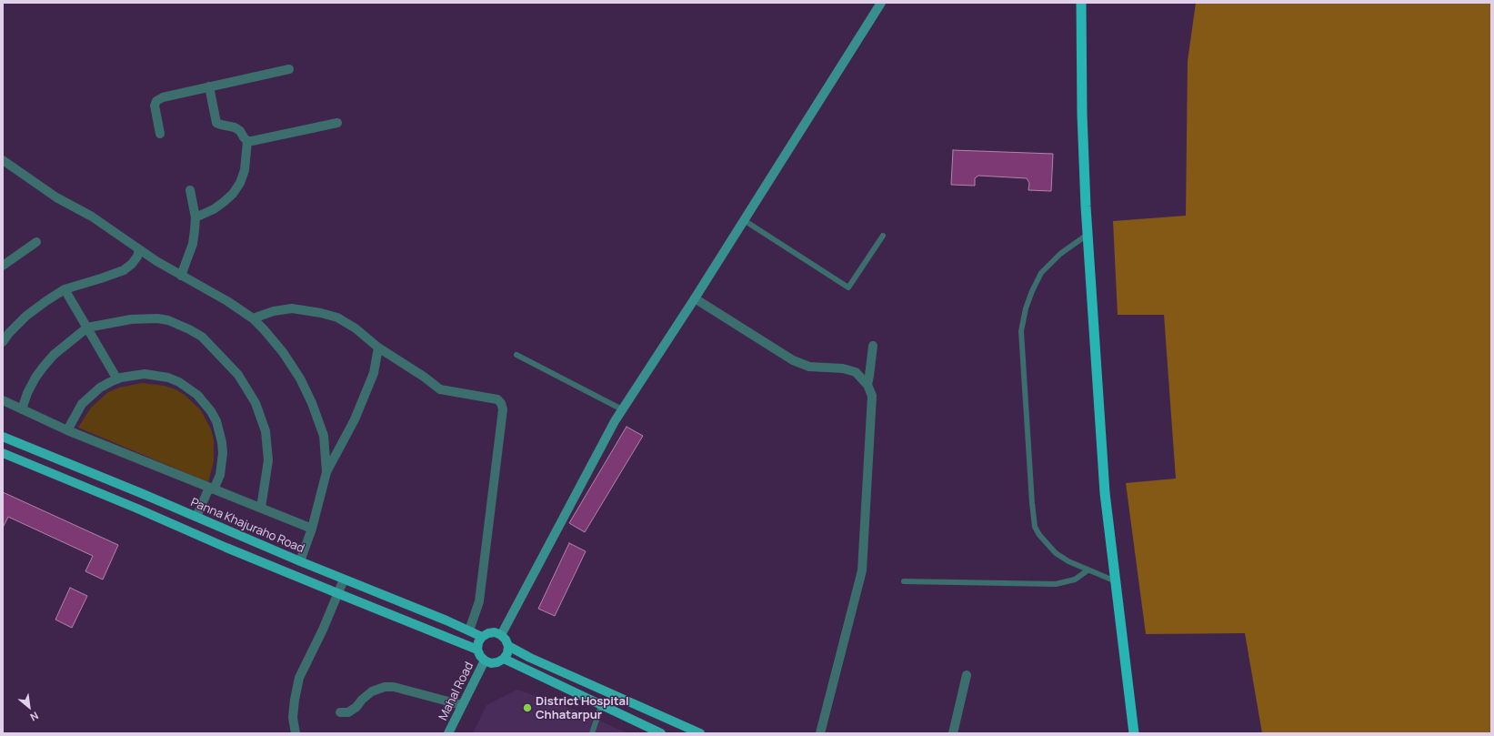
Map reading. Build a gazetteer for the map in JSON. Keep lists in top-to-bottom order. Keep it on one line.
{"streets":{"main road":["Panna Khajuraho Road","Mahal Road"]},"crossings":[["Panna Khajuraho Road","Mahal Road"]],"places":["District Hospital Chhatarpur"],"north":"bottom right"}
